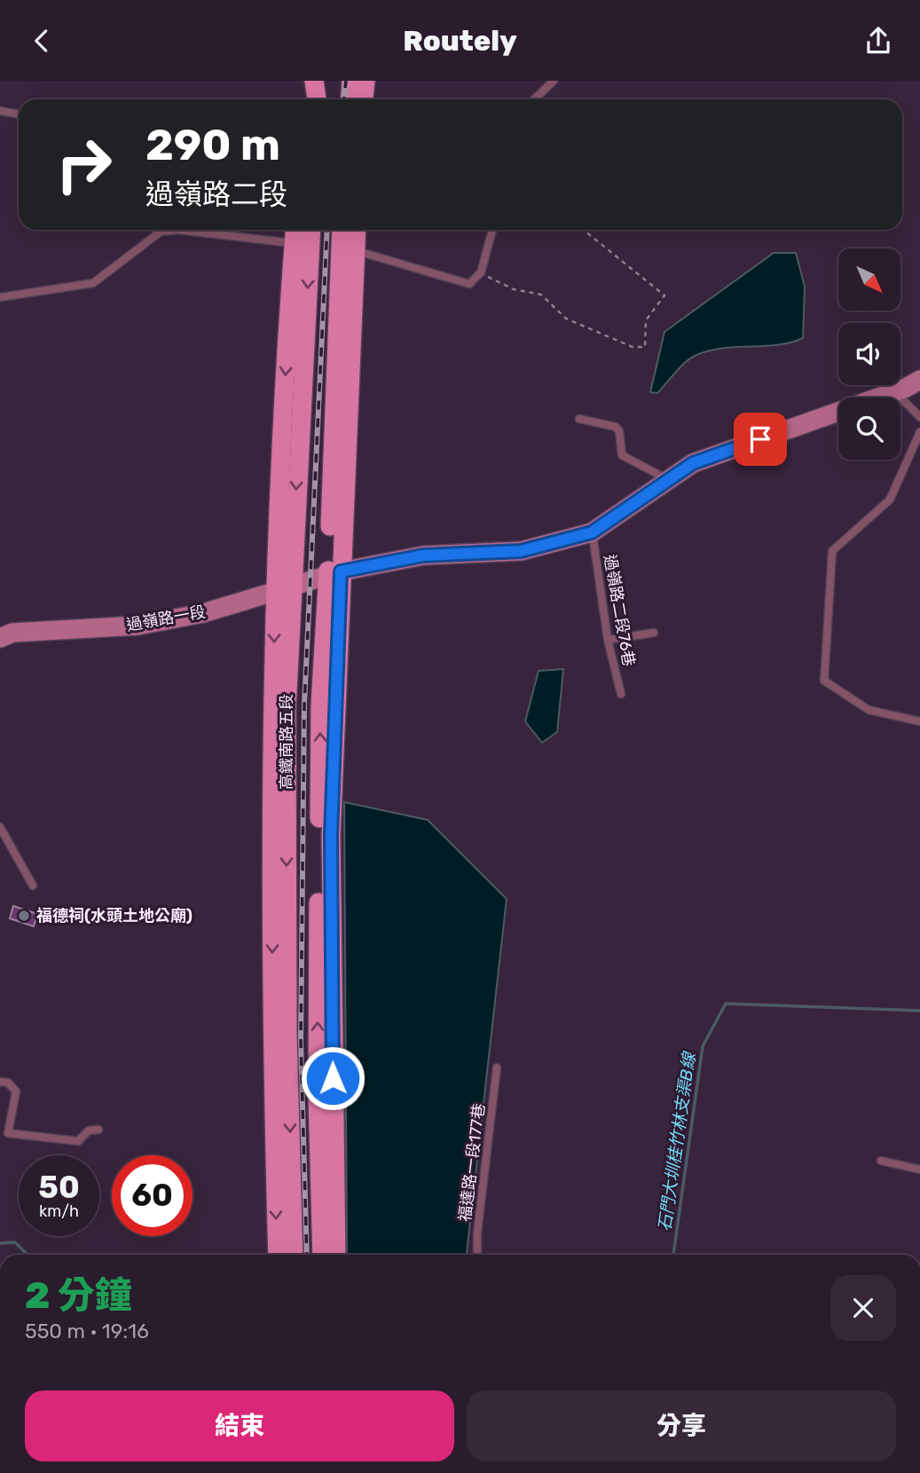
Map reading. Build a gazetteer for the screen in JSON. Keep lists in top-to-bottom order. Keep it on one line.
{"streets":{"main road":["高鐵南路五段"],"street":["過嶺路一段"],"lane":["過嶺路二段76巷","福達路一段177巷"]},"crossings":[["過嶺路二段76巷","過嶺路一段"],["過嶺路一段","高鐵南路五段"]],"water":["石門大圳桂竹林支渠B線"],"places":["福德祠(水頭土地公廟)"],"north":"bottom right","page":{"header":"Routely","turn":["290 m","過嶺路二段"],"speed":"50 km/h","limit":"60","heading":["2 分鐘","550 m · 19:16"],"buttons":["結束","分享"]}}
